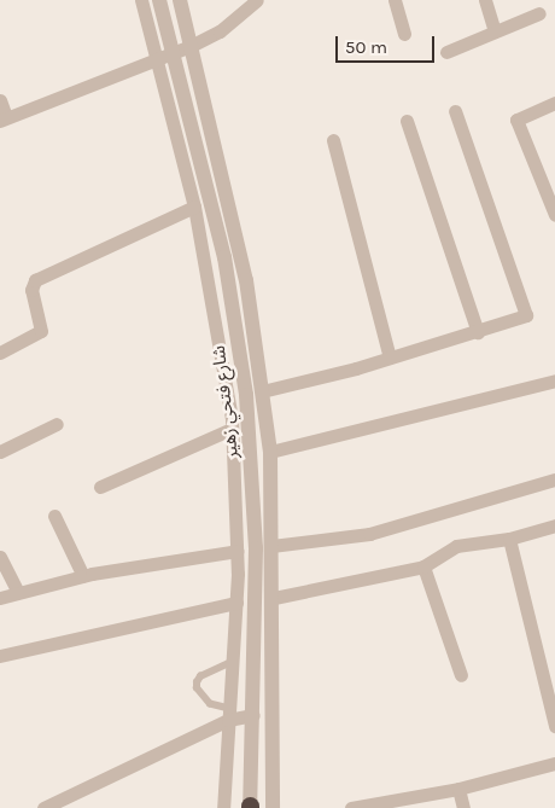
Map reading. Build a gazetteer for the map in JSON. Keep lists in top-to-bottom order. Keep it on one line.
{"streets":{"street":["شارع فتحي زهير"]},"scale_bar":"50 m"}
